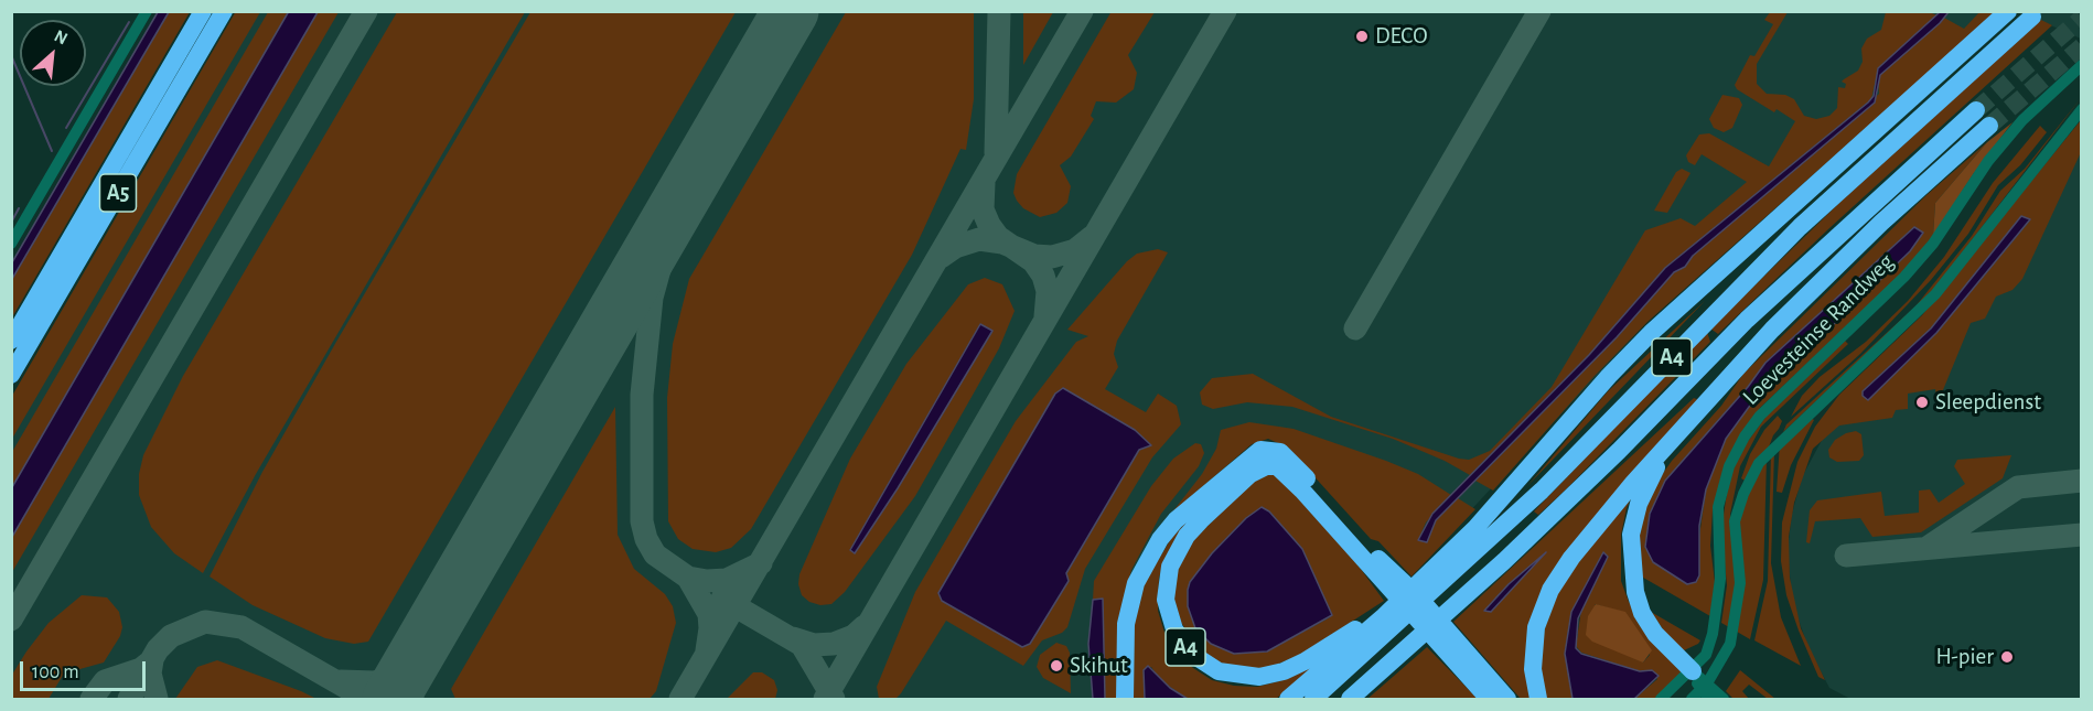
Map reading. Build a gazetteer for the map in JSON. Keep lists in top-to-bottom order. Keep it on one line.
{"streets":{"highway":["A5","A4"],"street":["Loevesteinse Randweg"]},"crossings":[["Loevesteinse Randweg","A4"]],"places":["DECO","Sleepdienst","H-pier","Skihut"],"scale_bar":"100 m","north":"top right"}
